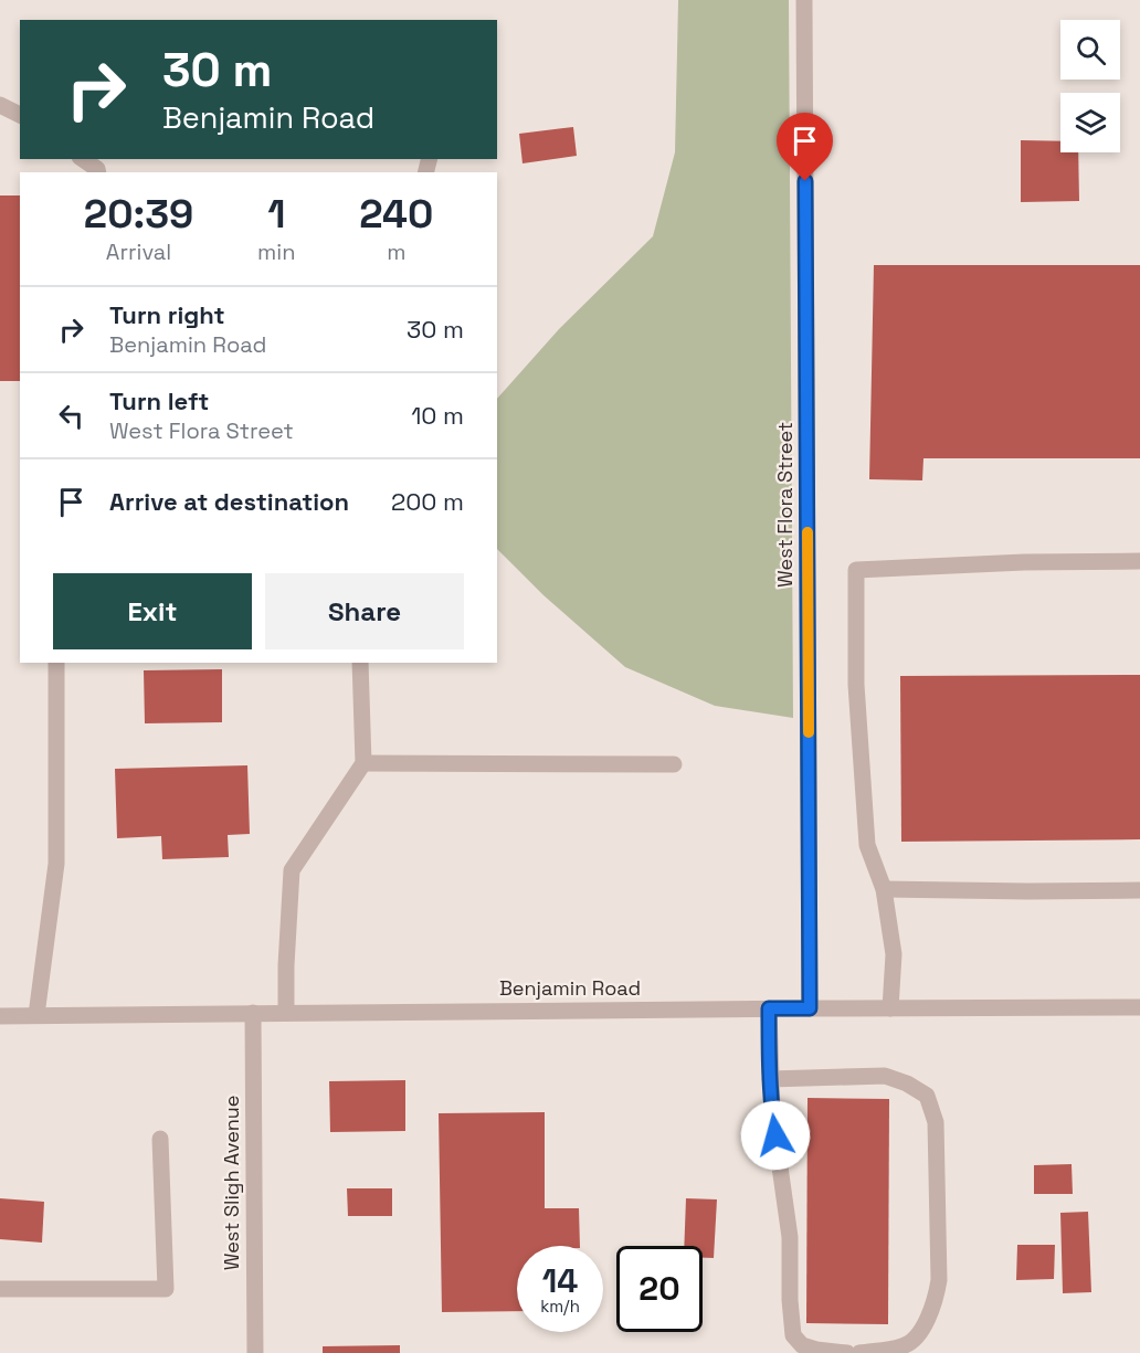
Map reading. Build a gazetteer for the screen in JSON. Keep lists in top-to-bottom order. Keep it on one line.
{"streets":{"street":["West Flora Street","Benjamin Road","West Sligh Avenue"]},"crossings":[["West Flora Street","Benjamin Road"],["Benjamin Road","West Sligh Avenue"]],"page":{"turn":["30 m","Benjamin Road"],"eta":["20:39","Arrival","1","min","240","m"],"list":[{"name":"Turn right","note":"Benjamin Road","value":"30 m"},{"name":"Turn left","note":"West Flora Street","value":"10 m"},{"name":"Arrive at destination","value":"200 m"}],"buttons":["Exit","Share"],"speed":"14 km/h","limit":"20"}}
